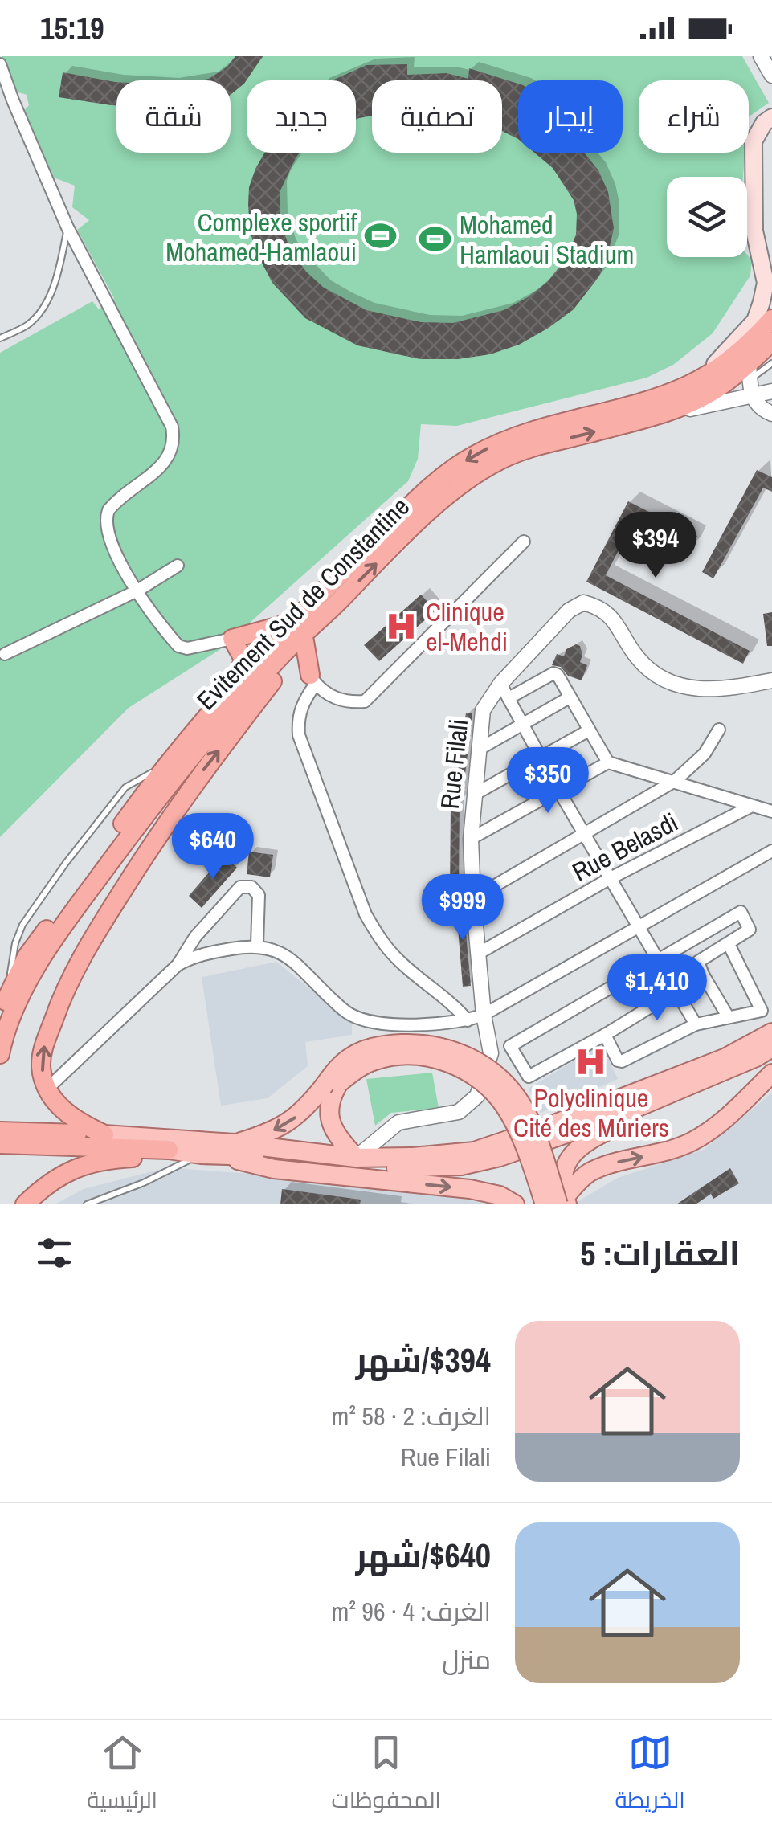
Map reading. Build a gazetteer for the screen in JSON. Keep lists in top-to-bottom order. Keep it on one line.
{"streets":{"highway":["Evitement Sud de Constantine"],"street":["Rue Filali","Rue Belasdi"]},"crossings":[["Rue Filali","Rue Belasdi"]],"places":{"sports":["Complexe sportif Mohamed-Hamlaoui","Mohamed Hamlaoui Stadium"],"hospital":["Clinique el-Mehdi","Polyclinique Cité des Mûriers"]},"page":{"status":"15:19","chip":["شراء","إيجار","تصفية","جديد","شقة"],"price":["$394","$350","$640","$999","$1,410"],"heading":"العقارات: 5","list":[{"name":"$394/شهر","note":"الغرف: 2 · 58 m² · Rue Filali"},{"name":"$640/شهر","note":"الغرف: 4 · 96 m² · منزل"}],"tabs":["الخريطة","المحفوظات","الرئيسية"]}}
